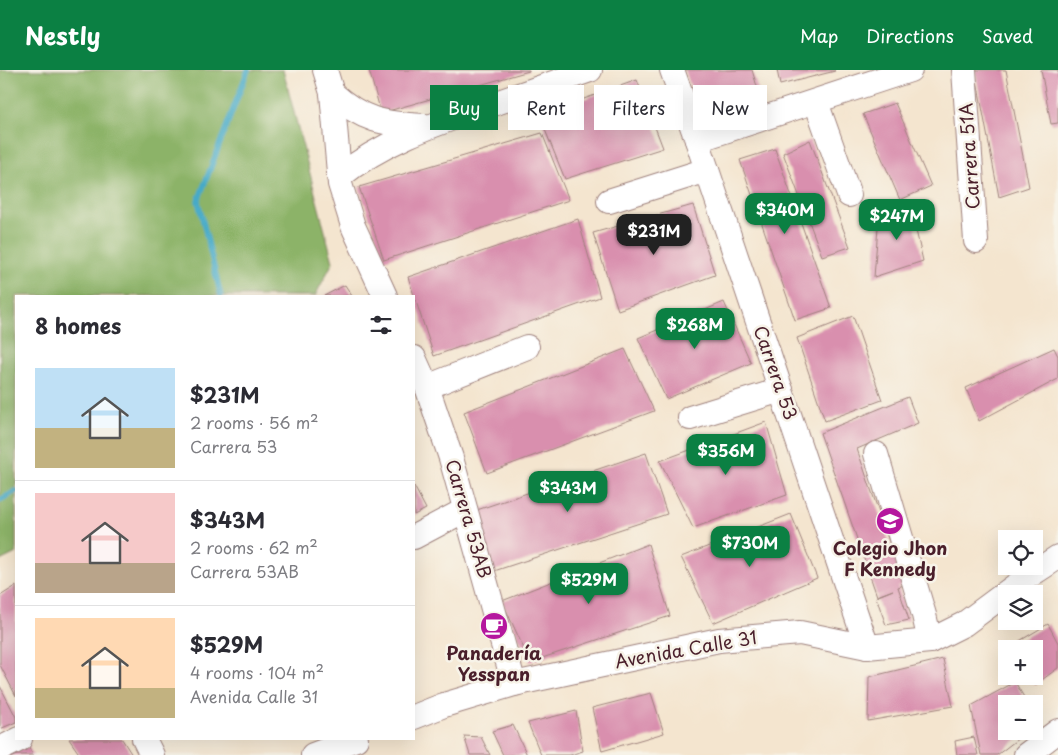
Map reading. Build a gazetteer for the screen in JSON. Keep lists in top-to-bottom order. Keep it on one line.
{"streets":{"street":["Carrera 51A","Carrera 53","Carrera 53AB","Avenida Calle 31"]},"crossings":[["Carrera 53","Avenida Calle 31"],["Carrera 53AB","Avenida Calle 31"]],"places":{"school or university":["Colegio Jhon F Kennedy"],"cafe":["Panadería Yesspan"]},"page":{"header":"Nestly","nav":["Map","Directions","Saved"],"chip":["Buy","Rent","Filters","New"],"price":["$340M","$247M","$231M","$268M","$356M","$343M","$730M","$529M"],"heading":"8 homes","list":[{"name":"$231M","note":"2 rooms · 56 m² · Carrera 53"},{"name":"$343M","note":"2 rooms · 62 m² · Carrera 53AB"},{"name":"$529M","note":"4 rooms · 104 m² · Avenida Calle 31"}],"map_buttons":["+","−"]}}
